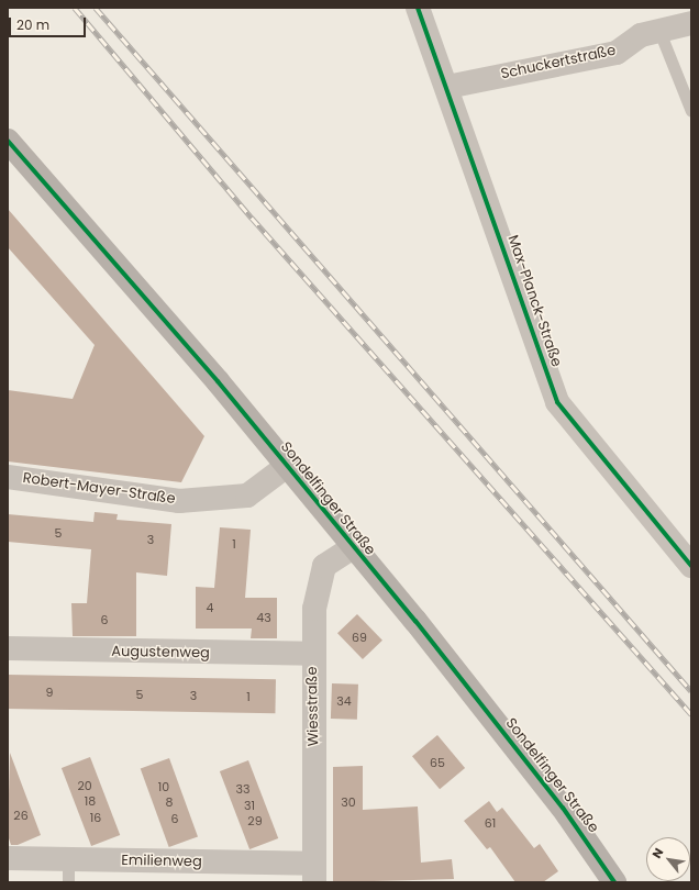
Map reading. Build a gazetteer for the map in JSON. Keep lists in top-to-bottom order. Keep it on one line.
{"streets":{"main road":["Sondelfinger Straße"],"street":["Schuckertstraße","Max-Planck-Straße","Robert-Mayer-Straße","Augustenweg","Wiesstraße","Emilienweg"]},"crossings":[["Schuckertstraße","Max-Planck-Straße"],["Robert-Mayer-Straße","Sondelfinger Straße"],["Sondelfinger Straße","Wiesstraße"],["Augustenweg","Wiesstraße"],["Wiesstraße","Emilienweg"]],"house_numbers":["5","3","1","4","43","6","69","9","5","3","1","34","65","20","10","33","18","8","30","31","26","16","6","29","61"],"scale_bar":"20 m","north":"top left"}
